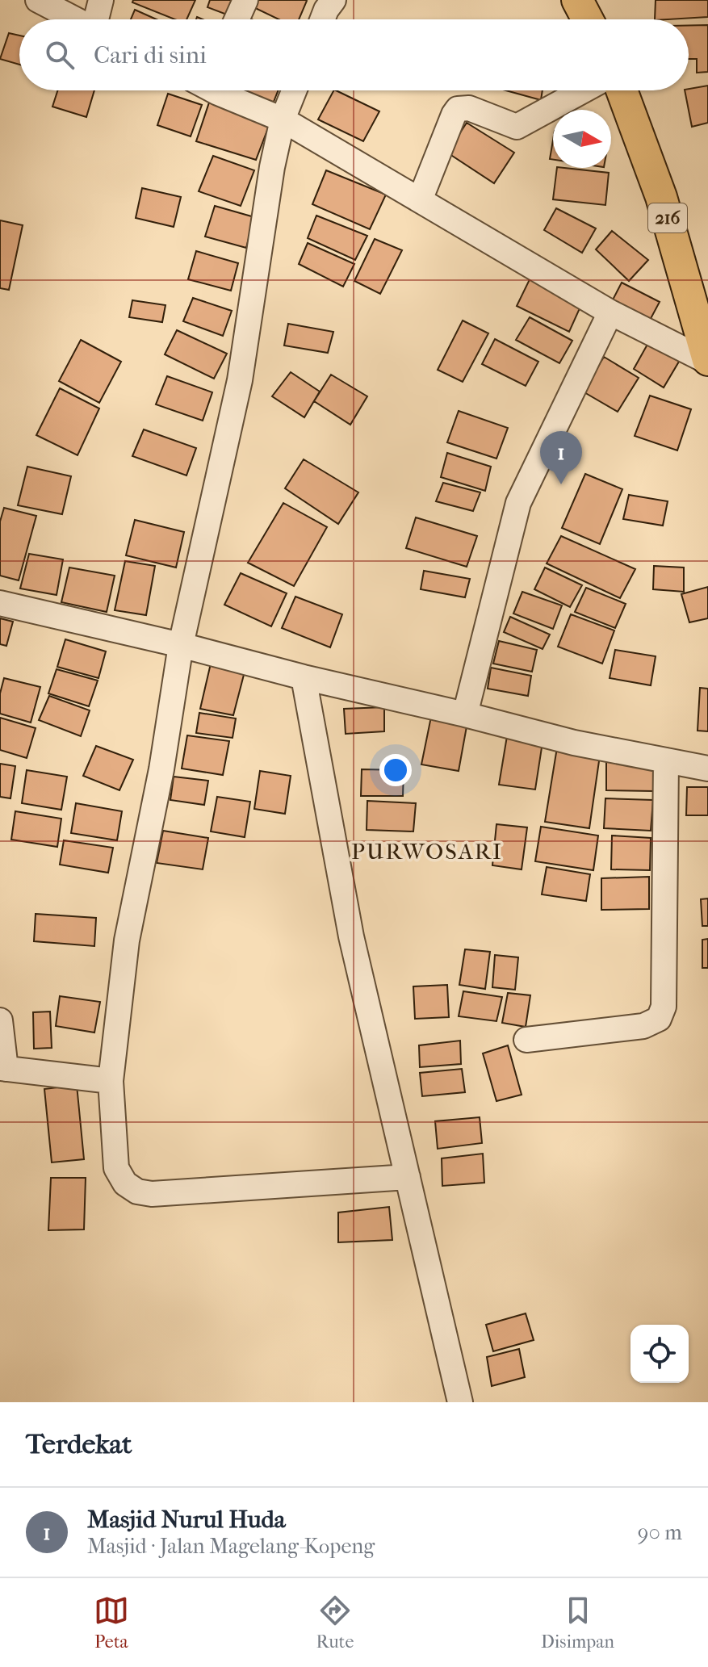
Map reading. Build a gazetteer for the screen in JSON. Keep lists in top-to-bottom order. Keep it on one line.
{"streets":{"main road":["216"]},"districts":["PURWOSARI"],"north":"right","page":{"search":"Cari di sini","pins":"1","heading":"Terdekat","list":[{"mark":"1","name":"Masjid Nurul Huda","note":"Masjid · Jalan Magelang-Kopeng","value":"90 m"}],"nav":["Peta","Rute","Disimpan"]}}
